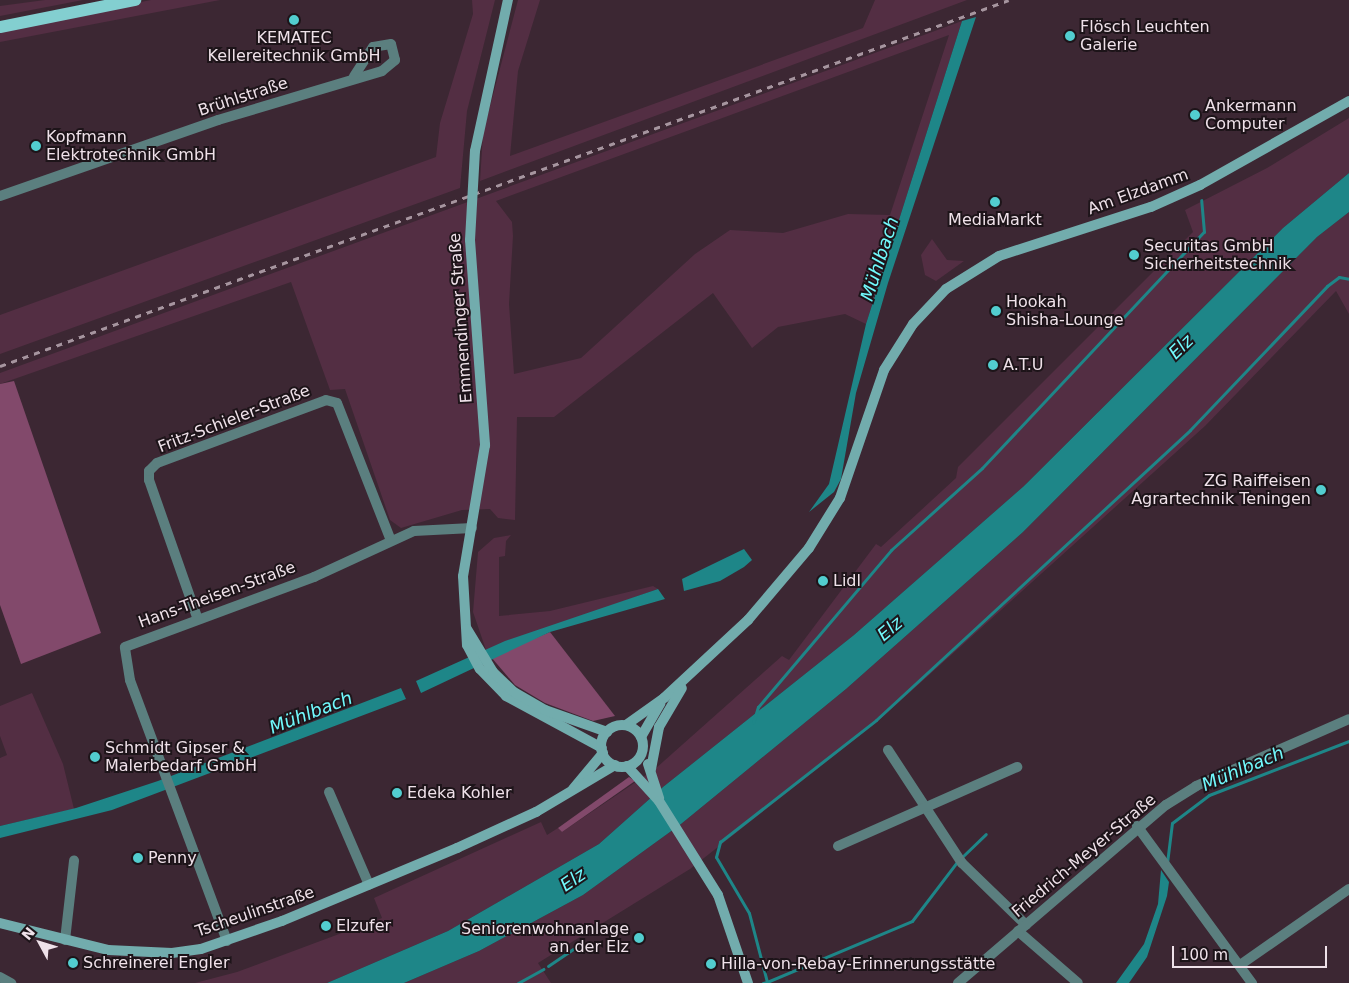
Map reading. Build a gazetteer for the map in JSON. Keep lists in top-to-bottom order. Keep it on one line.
{"streets":{"street":["Brühlstraße","Am Elzdamm","Emmendinger Straße","Fritz-Schieler-Straße","Hans-Theisen-Straße","Friedrich-Meyer-Straße","Tscheulinstraße"]},"crossings":[["Emmendinger Straße","Hans-Theisen-Straße"],["Emmendinger Straße","Tscheulinstraße"],["Fritz-Schieler-Straße","Hans-Theisen-Straße"],["Hans-Theisen-Straße","Tscheulinstraße"]],"water":["Mühlbach","Elz"],"places":["KEMATEC Kellereitechnik GmbH","Flösch Leuchten Galerie","Ankermann Computer","Kopfmann Elektrotechnik GmbH","MediaMarkt","Securitas GmbH Sicherheitstechnik","Hookah Shisha-Lounge","A.T.U","ZG Raiffeisen Agrartechnik Teningen","Lidl","Schmidt Gipser & Malerbedarf GmbH","Edeka Kohler","Penny","Elzufer","Seniorenwohnanlage an der Elz","Schreinerei Engler","Hilla-von-Rebay-Erinnerungsstätte"],"scale_bar":"100 m","north":"top left"}
